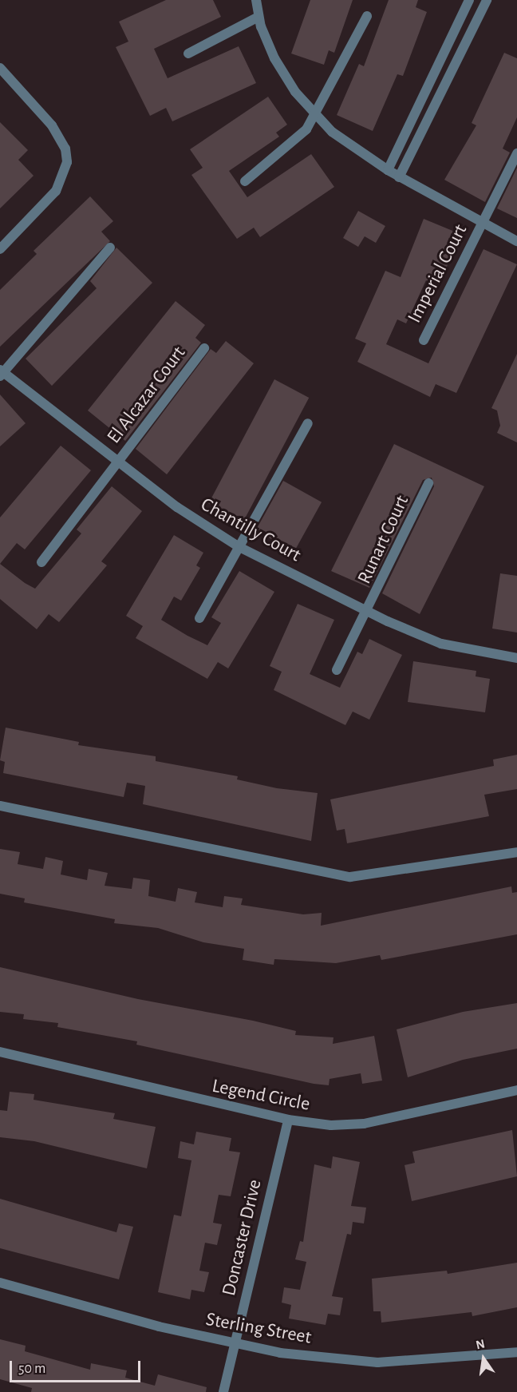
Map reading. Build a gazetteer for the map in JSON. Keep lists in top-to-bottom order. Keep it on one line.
{"streets":{"street":["Imperial Court","El Alcazar Court","Chantilly Court","Runart Court","Legend Circle","Doncaster Drive","Sterling Street"]},"crossings":[["El Alcazar Court","Chantilly Court"],["Chantilly Court","Runart Court"],["Legend Circle","Doncaster Drive"],["Doncaster Drive","Sterling Street"]],"scale_bar":"50 m","north":"top"}
